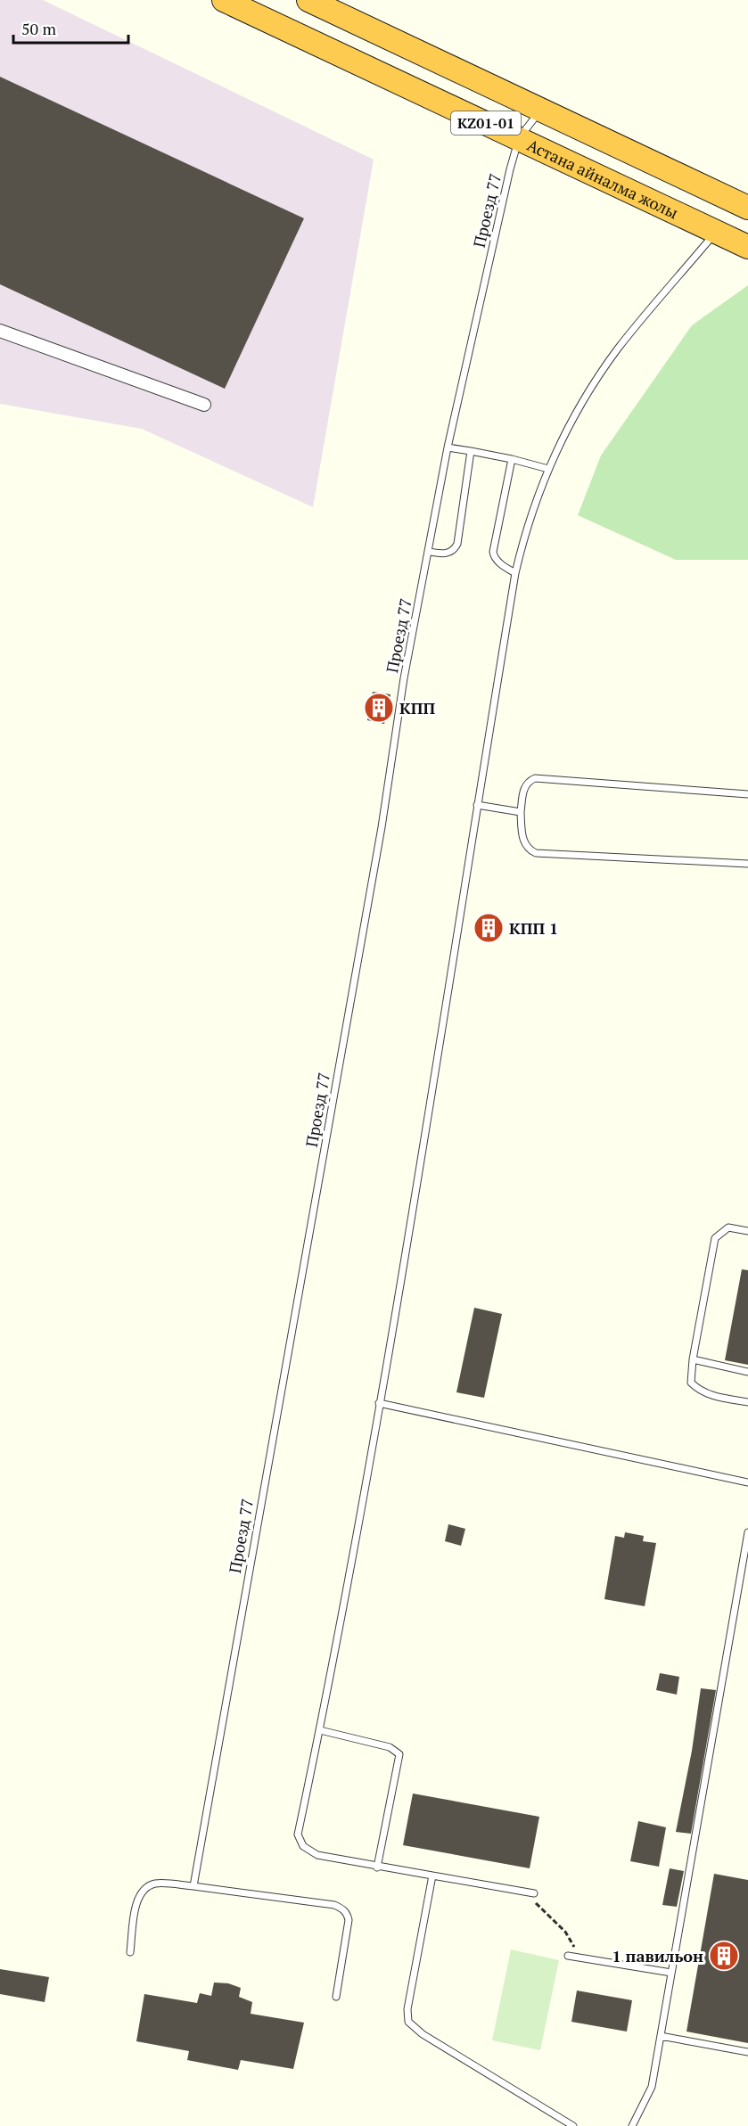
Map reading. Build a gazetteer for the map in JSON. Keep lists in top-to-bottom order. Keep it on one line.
{"streets":{"highway":["KZ01-01","Астана айналма жолы"],"lane":["Проезд 77"]},"crossings":[["KZ01-01","Проезд 77"],["Астана айналма жолы","Проезд 77"]],"places":{"building":["КПП","КПП 1","1 павильон"]},"scale_bar":"50 m"}
